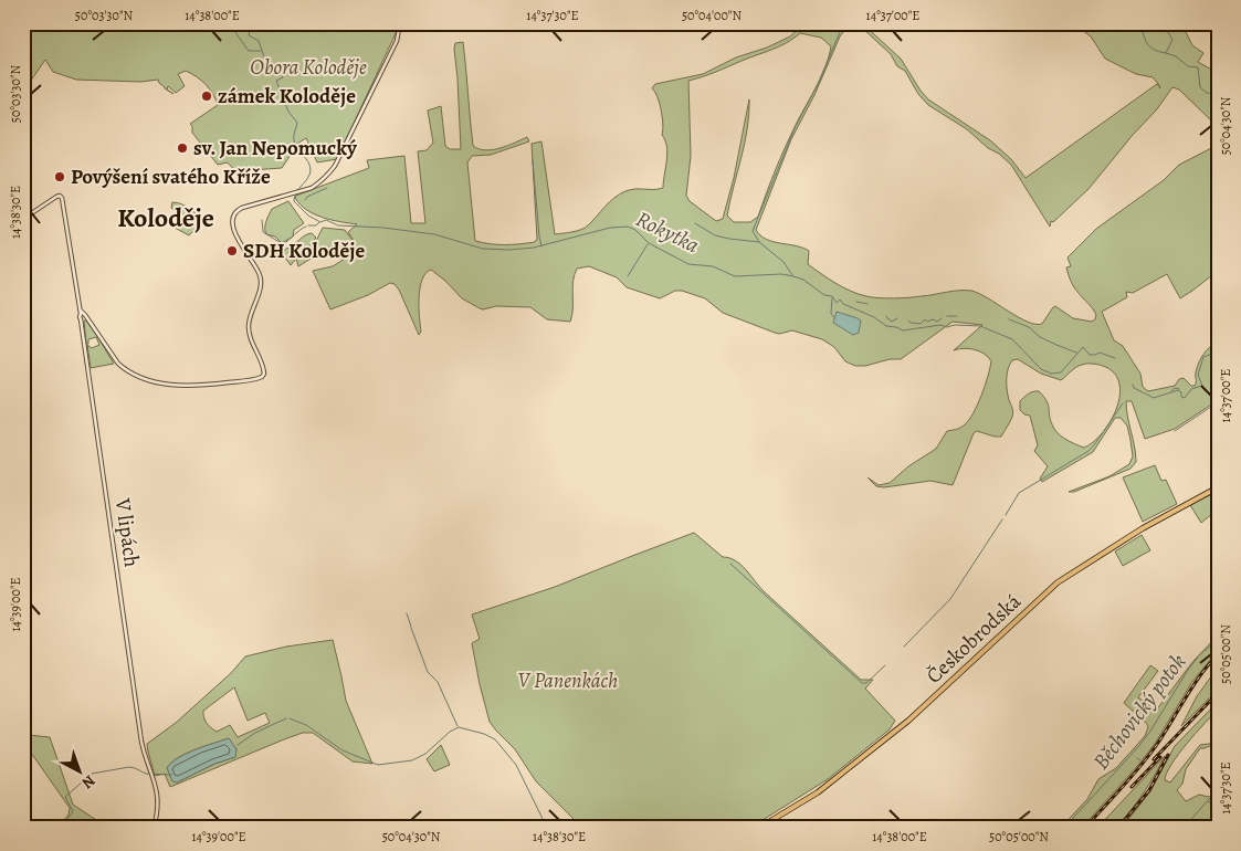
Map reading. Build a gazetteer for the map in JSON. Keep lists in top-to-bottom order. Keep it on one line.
{"streets":{"main road":["Českobrodská"],"street":["V lipách"]},"districts":["Koloděje"],"water":["Rokytka","Běchovický potok"],"parks":["Obora Koloděje","V Panenkách"],"places":["zámek Koloděje","sv. Jan Nepomucký","Povýšení svatého Kříže","SDH Koloděje"],"north":"bottom right","coordinates":["50°03'30\"N","14°38'00\"E","14°37'30\"E","50°04'00\"N","14°37'00\"E","50°04'30\"N","14°38'30\"E","14°39'00\"E","50°05'00\"N"]}
